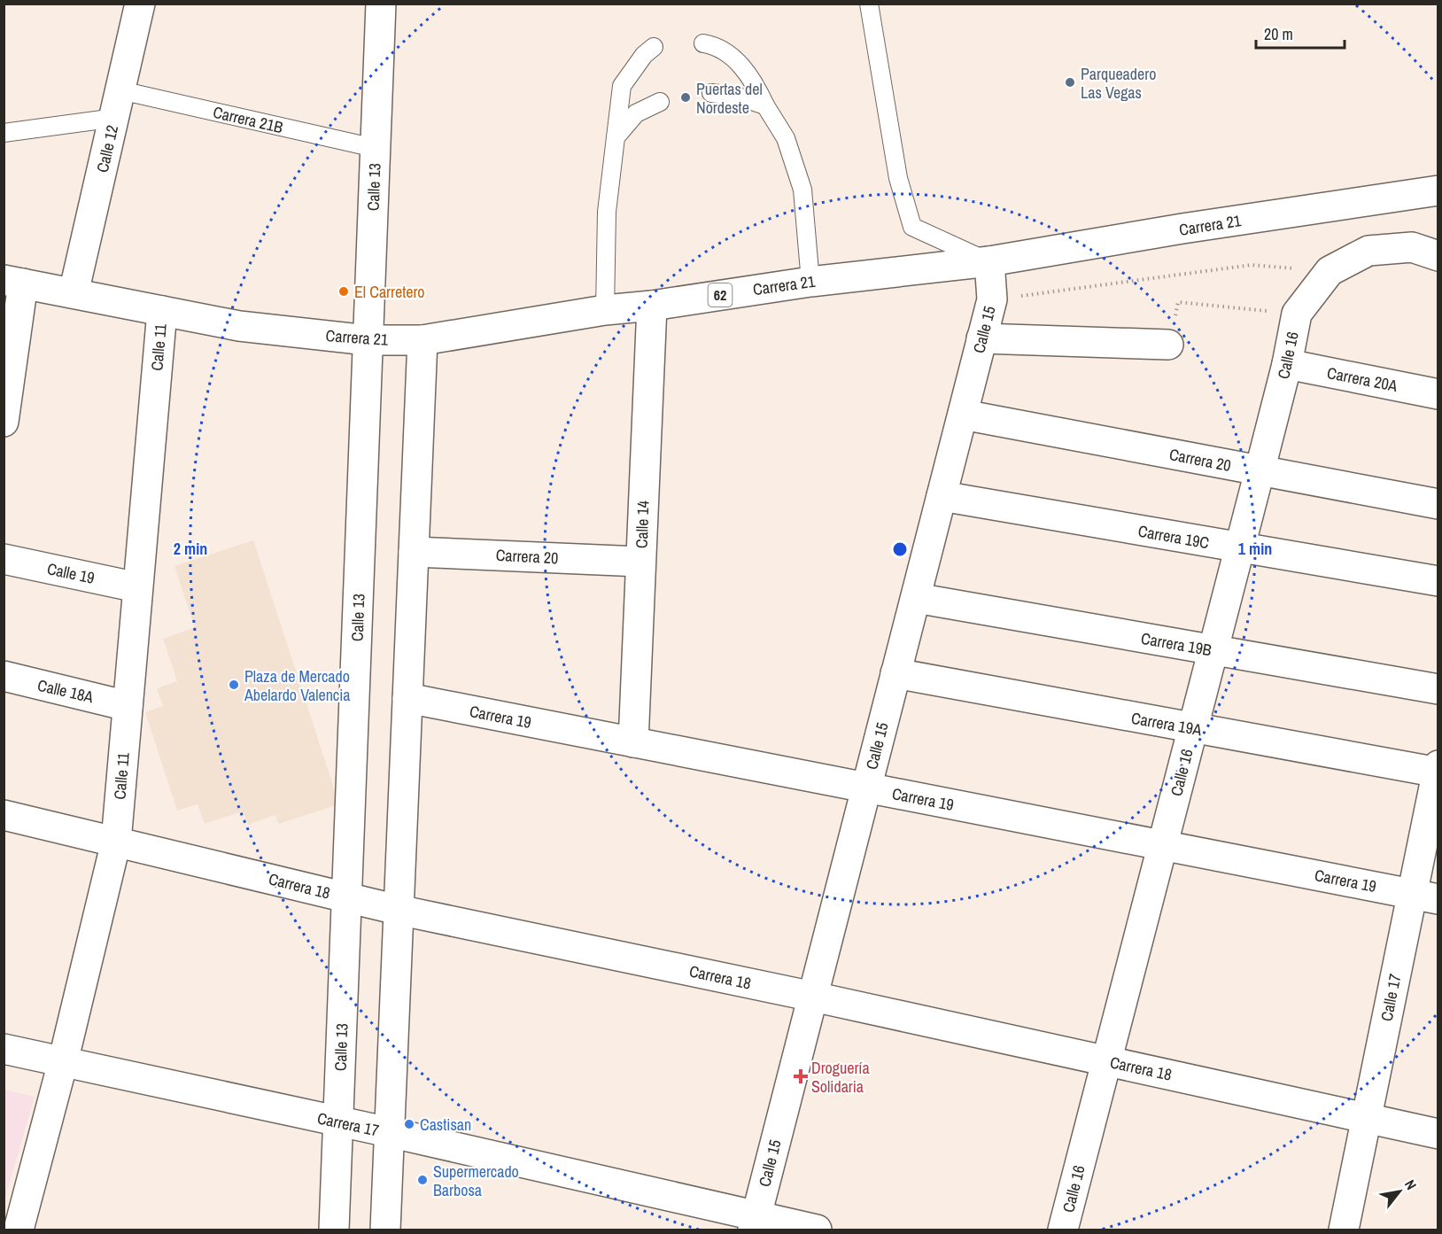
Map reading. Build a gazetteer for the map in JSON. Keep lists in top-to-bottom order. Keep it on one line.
{"streets":{"street":["Calle 12","Calle 13","Carrera 21","62","Calle 15","Calle 11","Calle 16","Carrera 20A","Carrera 20","Calle 14","Carrera 19C","Calle 19","Carrera 19B","Calle 18A","Carrera 19","Carrera 19A","Carrera 18","Calle 17","Carrera 17"],"lane":["Carrera 21B"]},"crossings":[["Carrera 21B","Calle 12"],["Carrera 21B","Calle 13"],["Calle 12","Carrera 21"],["Calle 13","Carrera 21"],["Calle 13","Carrera 18"],["Calle 13","Carrera 17"],["Carrera 21","Calle 15"],["Carrera 21","Calle 11"],["Carrera 21","Calle 14"],["Calle 15","Carrera 20"],["Calle 15","Carrera 19C"],["Calle 15","Carrera 19B"],["Calle 15","Carrera 19"],["Calle 15","Carrera 19A"],["Calle 15","Carrera 18"],["Calle 15","Carrera 17"],["Calle 11","Calle 19"],["Calle 11","Calle 18A"],["Calle 11","Carrera 18"],["Calle 11","Carrera 17"],["Calle 16","Carrera 20A"],["Calle 16","Carrera 20"],["Calle 16","Carrera 19C"],["Calle 16","Carrera 19B"],["Calle 16","Carrera 19"],["Calle 16","Carrera 19A"],["Calle 16","Carrera 18"],["Carrera 20","Calle 14"],["Calle 14","Carrera 19"],["Carrera 19","Calle 17"],["Carrera 19A","Calle 17"],["Carrera 18","Calle 17"]],"places":{"other":["Parqueadero Las Vegas","Puertas del Nordeste","El Carretero","Plaza de Mercado Abelardo Valencia","Castisan","Supermercado Barbosa"],"health":["Droguería Solidaria"]},"scale_bar":"20 m","north":"top right","rings":["1 min","2 min"]}
